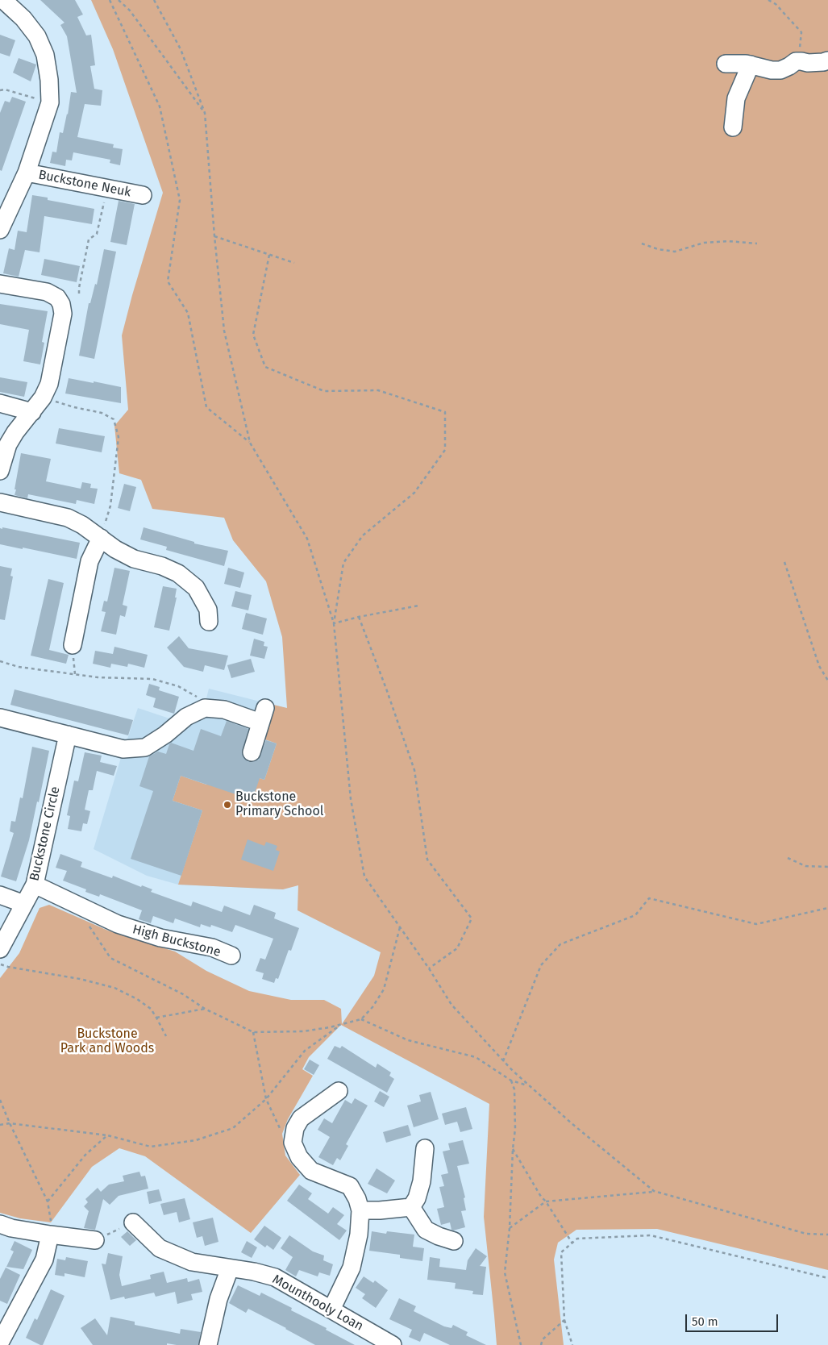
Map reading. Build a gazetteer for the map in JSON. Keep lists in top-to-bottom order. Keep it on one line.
{"streets":{"street":["Buckstone Neuk","Buckstone Circle","High Buckstone","Mounthooly Loan"]},"crossings":[["Buckstone Circle","High Buckstone"]],"parks":["Buckstone Park and Woods"],"places":["Buckstone Primary School"],"scale_bar":"50 m"}
